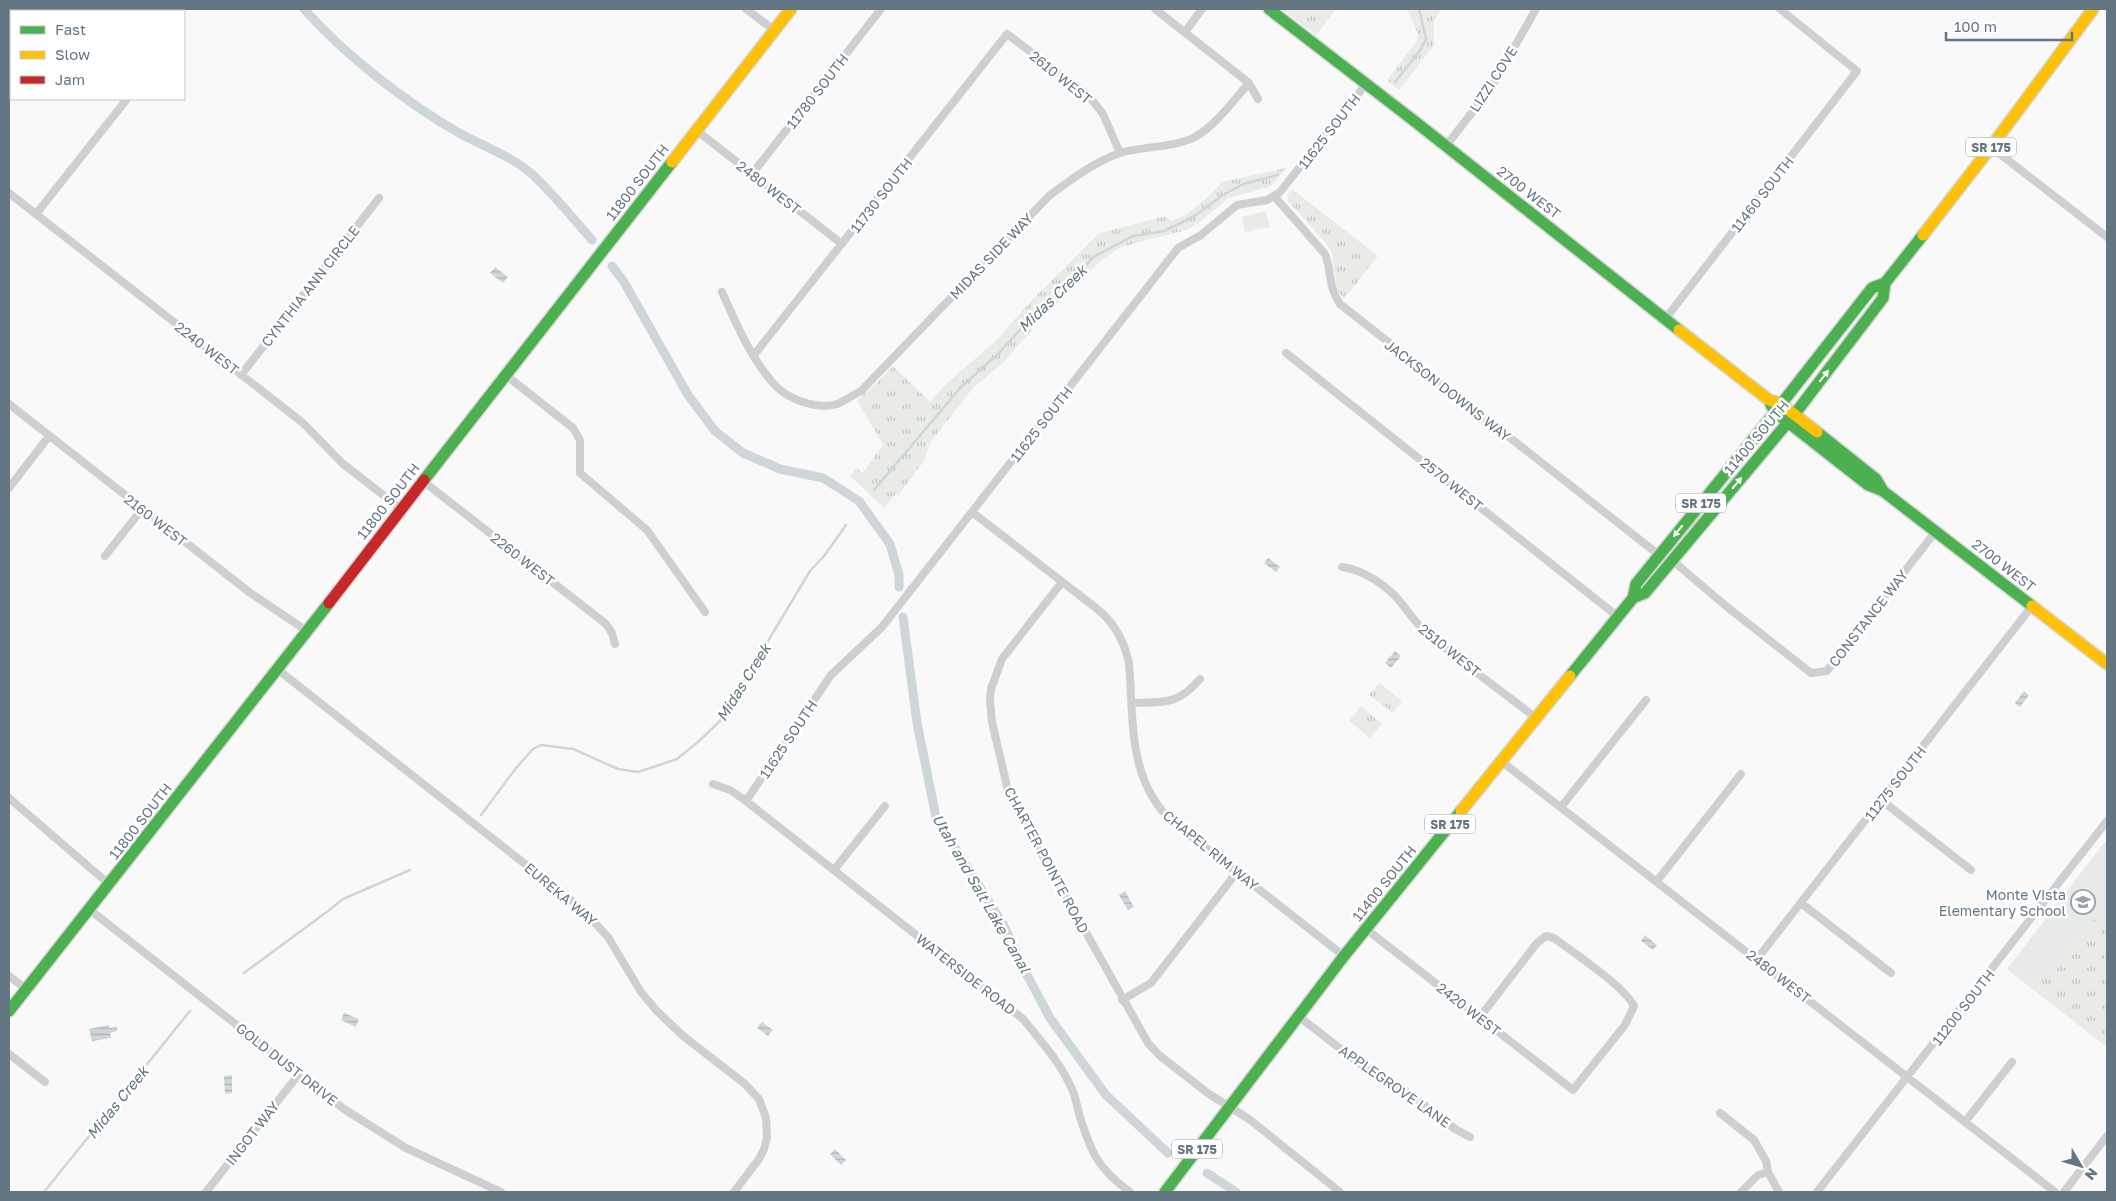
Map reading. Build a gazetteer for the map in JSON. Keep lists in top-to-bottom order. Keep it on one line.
{"streets":{"main road":["SR 175","11800 SOUTH","2700 WEST","11400 SOUTH"],"street":["2610 WEST","LIZZI COVE","11780 SOUTH","11625 SOUTH","2480 WEST","11460 SOUTH","11730 SOUTH","MIDAS SIDE WAY","CYNTHIA ANN CIRCLE","2240 WEST","JACKSON DOWNS WAY","2570 WEST","2160 WEST","2260 WEST","CONSTANCE WAY","2510 WEST","11275 SOUTH","CHAPEL RIM WAY","CHARTER POINTE ROAD","EUREKA WAY","WATERSIDE ROAD","11200 SOUTH","2420 WEST","GOLD DUST DRIVE","APPLEGROVE LANE","INGOT WAY"]},"crossings":[["2610 WEST","11730 SOUTH"],["2610 WEST","MIDAS SIDE WAY"],["LIZZI COVE","2700 WEST"],["11780 SOUTH","2480 WEST"],["11625 SOUTH","2700 WEST"],["11625 SOUTH","JACKSON DOWNS WAY"],["11625 SOUTH","CHAPEL RIM WAY"],["11625 SOUTH","WATERSIDE ROAD"],["11800 SOUTH","2480 WEST"],["11800 SOUTH","2240 WEST"],["11800 SOUTH","2160 WEST"],["11800 SOUTH","2260 WEST"],["11800 SOUTH","EUREKA WAY"],["11800 SOUTH","GOLD DUST DRIVE"],["2480 WEST","11730 SOUTH"],["2480 WEST","11400 SOUTH"],["2480 WEST","11275 SOUTH"],["2480 WEST","11200 SOUTH"],["2700 WEST","11460 SOUTH"],["2700 WEST","11400 SOUTH"],["2700 WEST","CONSTANCE WAY"],["2700 WEST","11275 SOUTH"],["11730 SOUTH","MIDAS SIDE WAY"],["CYNTHIA ANN CIRCLE","2240 WEST"],["JACKSON DOWNS WAY","11400 SOUTH"],["11400 SOUTH","2570 WEST"],["11400 SOUTH","CONSTANCE WAY"],["11400 SOUTH","2510 WEST"],["11400 SOUTH","CHAPEL RIM WAY"],["11400 SOUTH","CHARTER POINTE ROAD"],["11400 SOUTH","2420 WEST"],["11400 SOUTH","APPLEGROVE LANE"],["CHAPEL RIM WAY","CHARTER POINTE ROAD"],["GOLD DUST DRIVE","INGOT WAY"]],"water":["Midas Creek","Utah and Salt Lake Canal"],"places":{"school or university":["Monte Vista Elementary School"]},"legend":["Fast","Slow","Jam"],"scale_bar":"100 m","north":"bottom right"}
